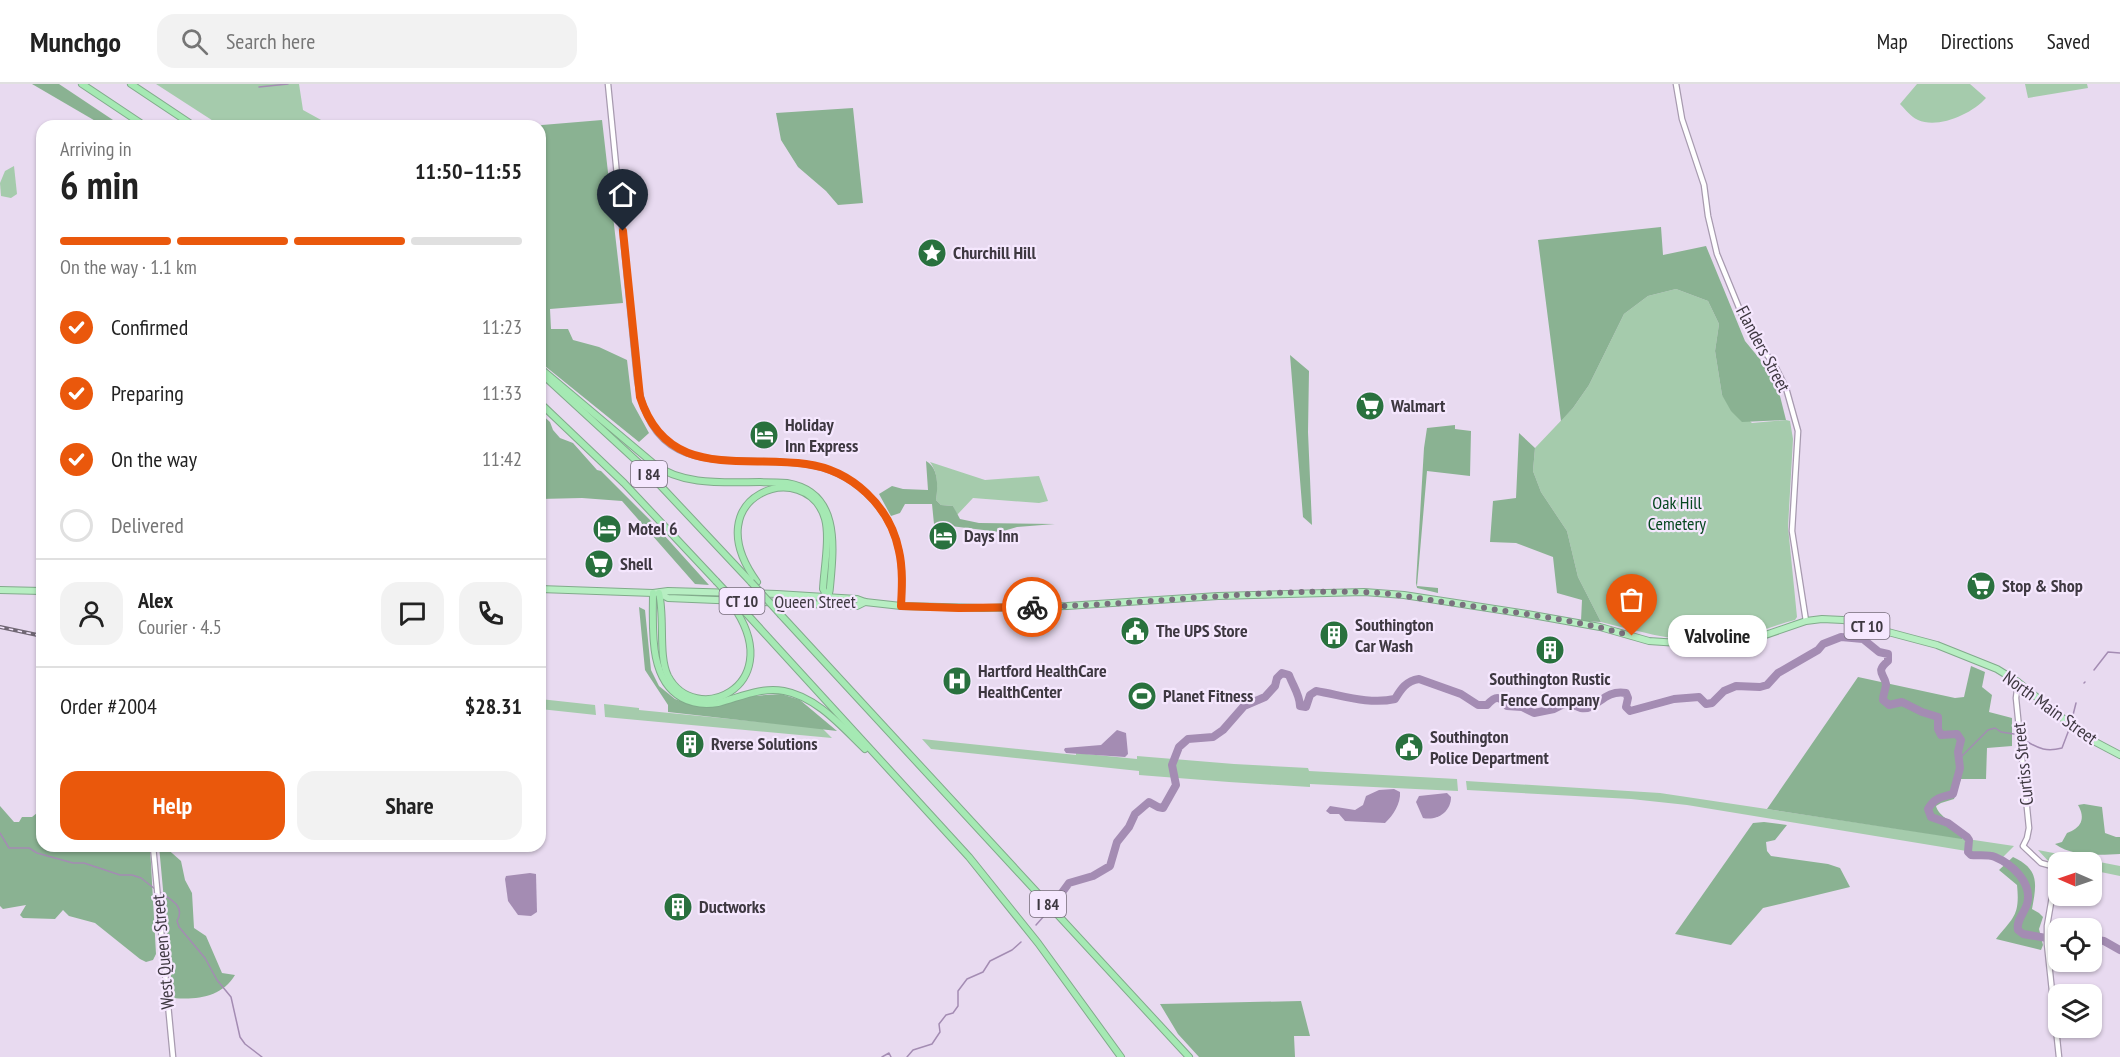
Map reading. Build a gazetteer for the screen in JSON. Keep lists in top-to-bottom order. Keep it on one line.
{"streets":{"highway":["I 84","CT 10","Queen Street","North Main Street"],"street":["Flanders Street","Curtiss Street","West Queen Street"]},"crossings":[["Flanders Street","Queen Street"],["Flanders Street","North Main Street"],["Queen Street","North Main Street"],["North Main Street","Curtiss Street"]],"parks":["Oak Hill Cemetery"],"places":{"place":["Churchill Hill"],"supermarket":["Walmart","Shell","Stop & Shop"],"hotel":["Holiday Inn Express","Motel 6","Days Inn"],"public building":["The UPS Store","Southington Police Department"],"building":["Southington Car Wash","Southington Rustic Fence Company","Rverse Solutions","Ductworks"],"other":["Valvoline"],"hospital":["Hartford HealthCare HealthCenter"],"sports":["Planet Fitness"]},"north":"left","page":{"header":"Munchgo","search":"Search here","nav":["Map","Directions","Saved"],"heading":["6 min","Arriving in","11:50–11:55"],"panel":["Alex","Courier · 4.5","Order #2004","$28.31"],"bar":"On the way · 1.1 km","list":[["Confirmed","11:23"],["Preparing","11:33"],["On the way","11:42"],"Delivered"],"bubble":"Valvoline","buttons":["Help","Share"]}}
